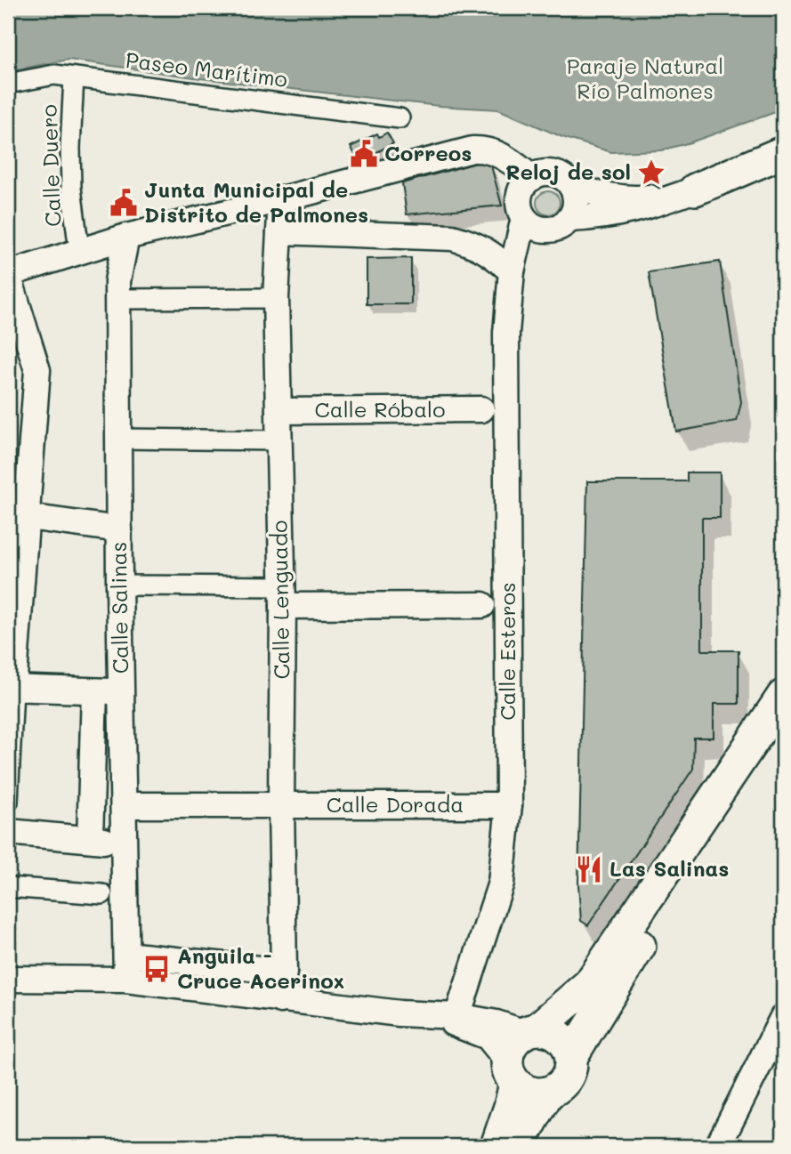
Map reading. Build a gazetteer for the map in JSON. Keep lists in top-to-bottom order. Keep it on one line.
{"streets":{"street":["Paseo Marítimo","Calle Duero","Calle Róbalo","Calle Lenguado","Calle Salinas","Calle Esteros","Calle Dorada"]},"crossings":[["Paseo Marítimo","Calle Duero"],["Calle Róbalo","Calle Lenguado"],["Calle Lenguado","Calle Dorada"],["Calle Salinas","Calle Dorada"],["Calle Esteros","Calle Dorada"]],"parks":["Paraje Natural Río Palmones"],"places":{"public building":["Correos","Junta Municipal de Distrito de Palmones"],"place":["Reloj de sol"],"restaurant":["Las Salinas"],"bus stop":["Anguila - Cruce Acerinox"]}}
